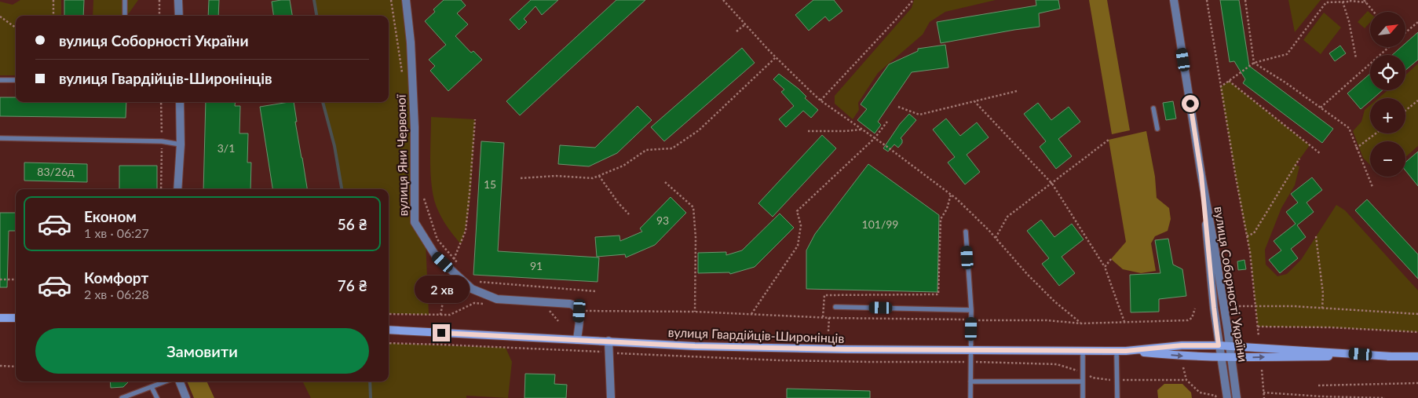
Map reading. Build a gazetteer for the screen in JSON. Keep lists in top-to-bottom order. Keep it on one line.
{"streets":{"main road":["вулиця Гвардійців-Широнінців"],"street":["вулиця Яни Червоної","вулиця Соборності України"]},"crossings":[["вулиця Соборності України","вулиця Гвардійців-Широнінців"]],"house_numbers":["3/1","83/26д","15","93","101/99","91"],"north":"top right","page":{"map_buttons":["+","−"],"banner":["вулиця Соборності України","вулиця Гвардійців-Широнінців"],"list":[{"name":"Економ","note":"1 хв · 06:27","value":"56 ₴"},{"name":"Комфорт","note":"2 хв · 06:28","value":"76 ₴"}],"bubble":"2 хв","buttons":"Замовити"}}
